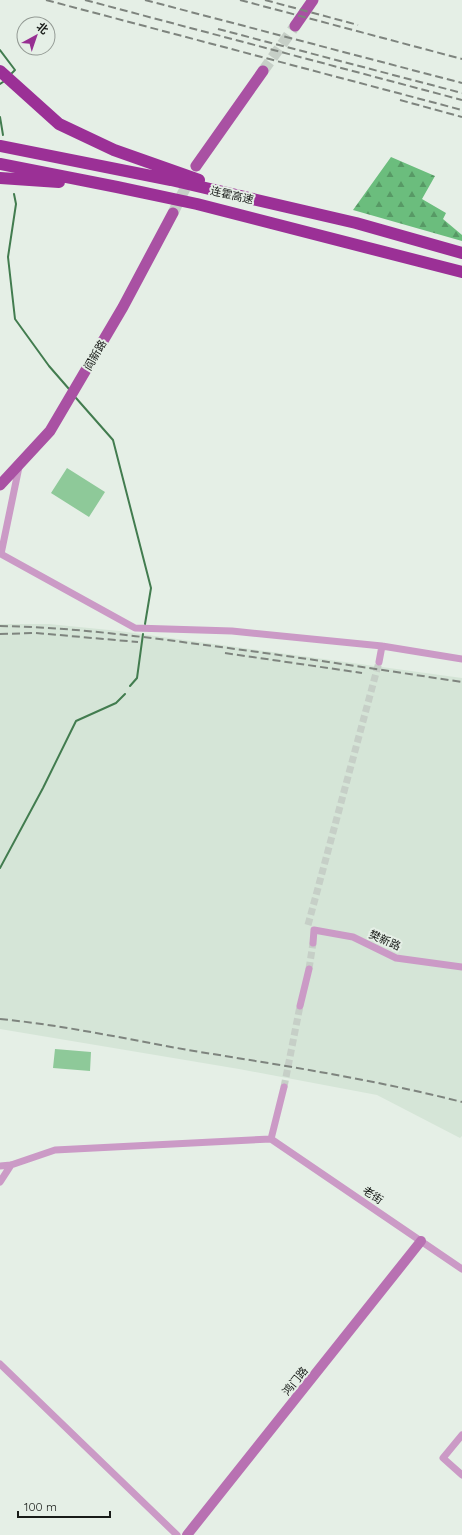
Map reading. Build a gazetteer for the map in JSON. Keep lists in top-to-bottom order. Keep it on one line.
{"streets":{"highway":["连霍高速"],"main road":["阎新路"],"street":["樊新路","老街","鸿门路"]},"crossings":[["老街","鸿门路"]],"scale_bar":"100 m","north":"top right"}
